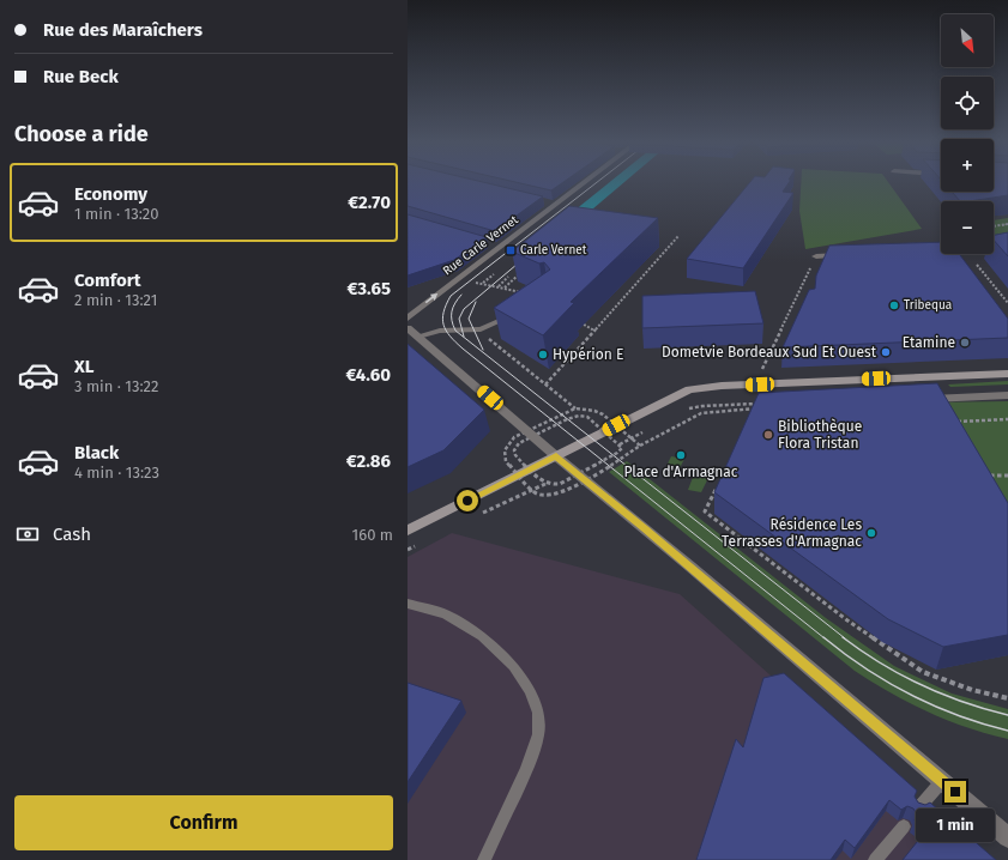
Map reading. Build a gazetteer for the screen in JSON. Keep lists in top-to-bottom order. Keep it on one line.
{"streets":{"street":["Rue Carle Vernet"]},"one_way":["Rue Carle Vernet"],"places":{"transit":["Carle Vernet"],"other":["Tribequa","Etamine","Dometvie Bordeaux Sud Et Ouest","Hypérion E","Bibliothèque Flora Tristan","Place d'Armagnac","Résidence Les Terrasses d'Armagnac"]},"north":"bottom right","page":{"banner":["Rue des Maraîchers","Rue Beck"],"map_buttons":["+","−"],"heading":"Choose a ride","list":[{"name":"Economy","note":"1 min · 13:20","value":"€2.70"},{"name":"Comfort","note":"2 min · 13:21","value":"€3.65"},{"name":"XL","note":"3 min · 13:22","value":"€4.60"},{"name":"Black","note":"4 min · 13:23","value":"€2.86"}],"pay":["Cash","160 m"],"buttons":"Confirm","bubble":"1 min"}}
